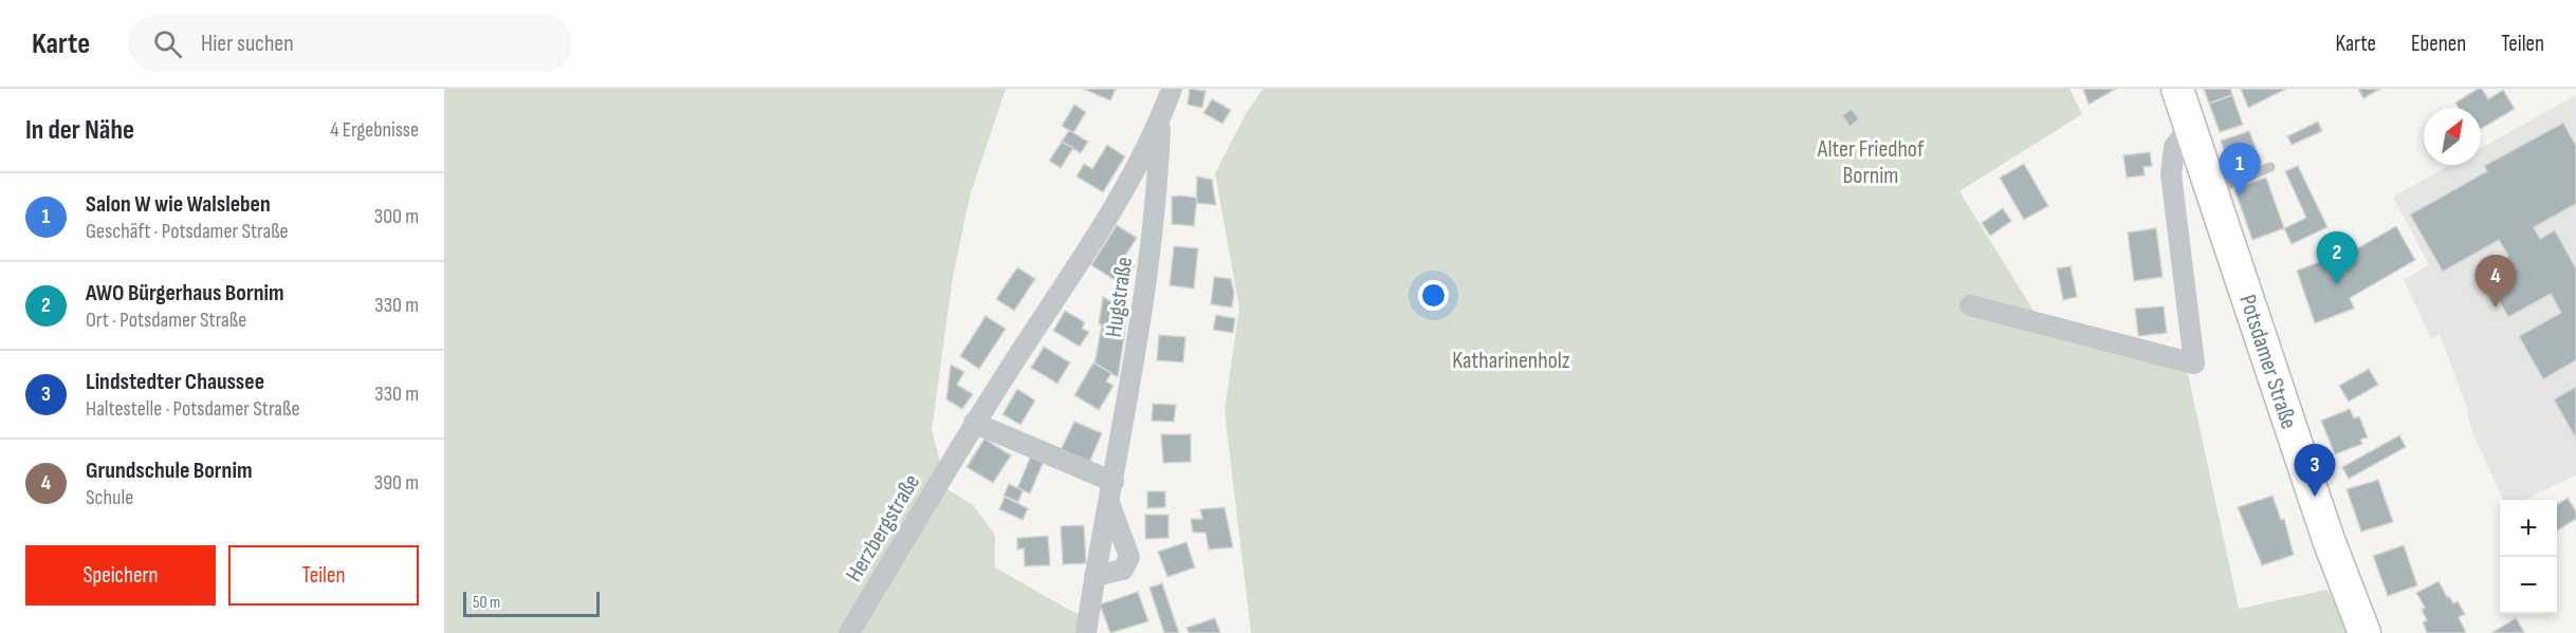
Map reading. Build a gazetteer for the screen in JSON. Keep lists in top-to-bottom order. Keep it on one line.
{"streets":{"main road":["Potsdamer Straße"],"street":["Hugstraße","Herzbergstraße"]},"crossings":[["Hugstraße","Herzbergstraße"]],"parks":["Alter Friedhof Bornim","Katharinenholz"],"scale_bar":"50 m","north":"top right","page":{"header":"Karte","search":"Hier suchen","nav":["Karte","Ebenen","Teilen"],"heading":["In der Nähe","4 Ergebnisse"],"pins":["1","2","4","3"],"list":[{"mark":"1","name":"Salon W wie Walsleben","note":"Geschäft · Potsdamer Straße","value":"300 m"},{"mark":"2","name":"AWO Bürgerhaus Bornim","note":"Ort · Potsdamer Straße","value":"330 m"},{"mark":"3","name":"Lindstedter Chaussee","note":"Haltestelle · Potsdamer Straße","value":"330 m"},{"mark":"4","name":"Grundschule Bornim","note":"Schule","value":"390 m"}],"map_buttons":["+","−"],"buttons":["Speichern","Teilen"],"scale":"50 m"}}
